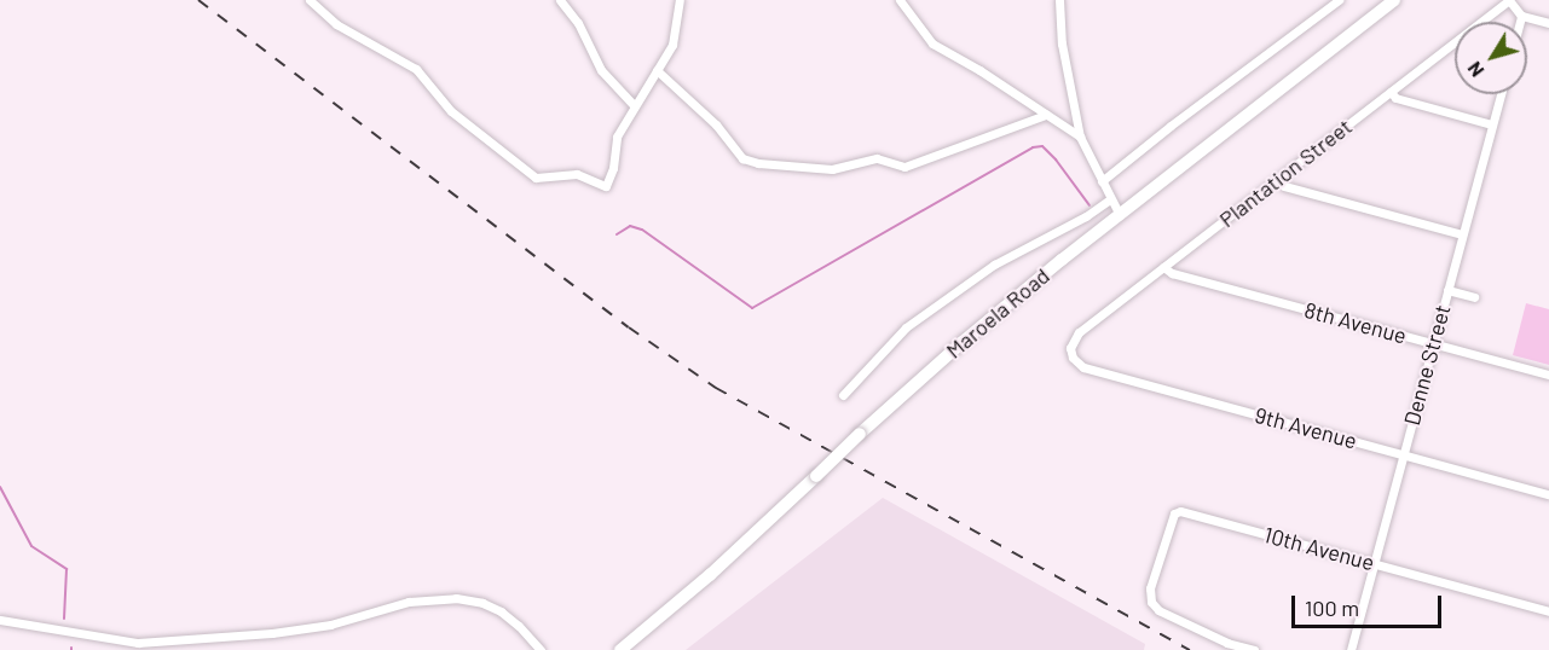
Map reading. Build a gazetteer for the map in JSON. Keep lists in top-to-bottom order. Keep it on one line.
{"streets":{"street":["Plantation Street","Maroela Road","8th Avenue","Denne Street","9th Avenue","10th Avenue"]},"crossings":[["Plantation Street","8th Avenue"],["Plantation Street","9th Avenue"],["8th Avenue","Denne Street"],["Denne Street","9th Avenue"],["Denne Street","10th Avenue"]],"scale_bar":"100 m","north":"bottom left"}
